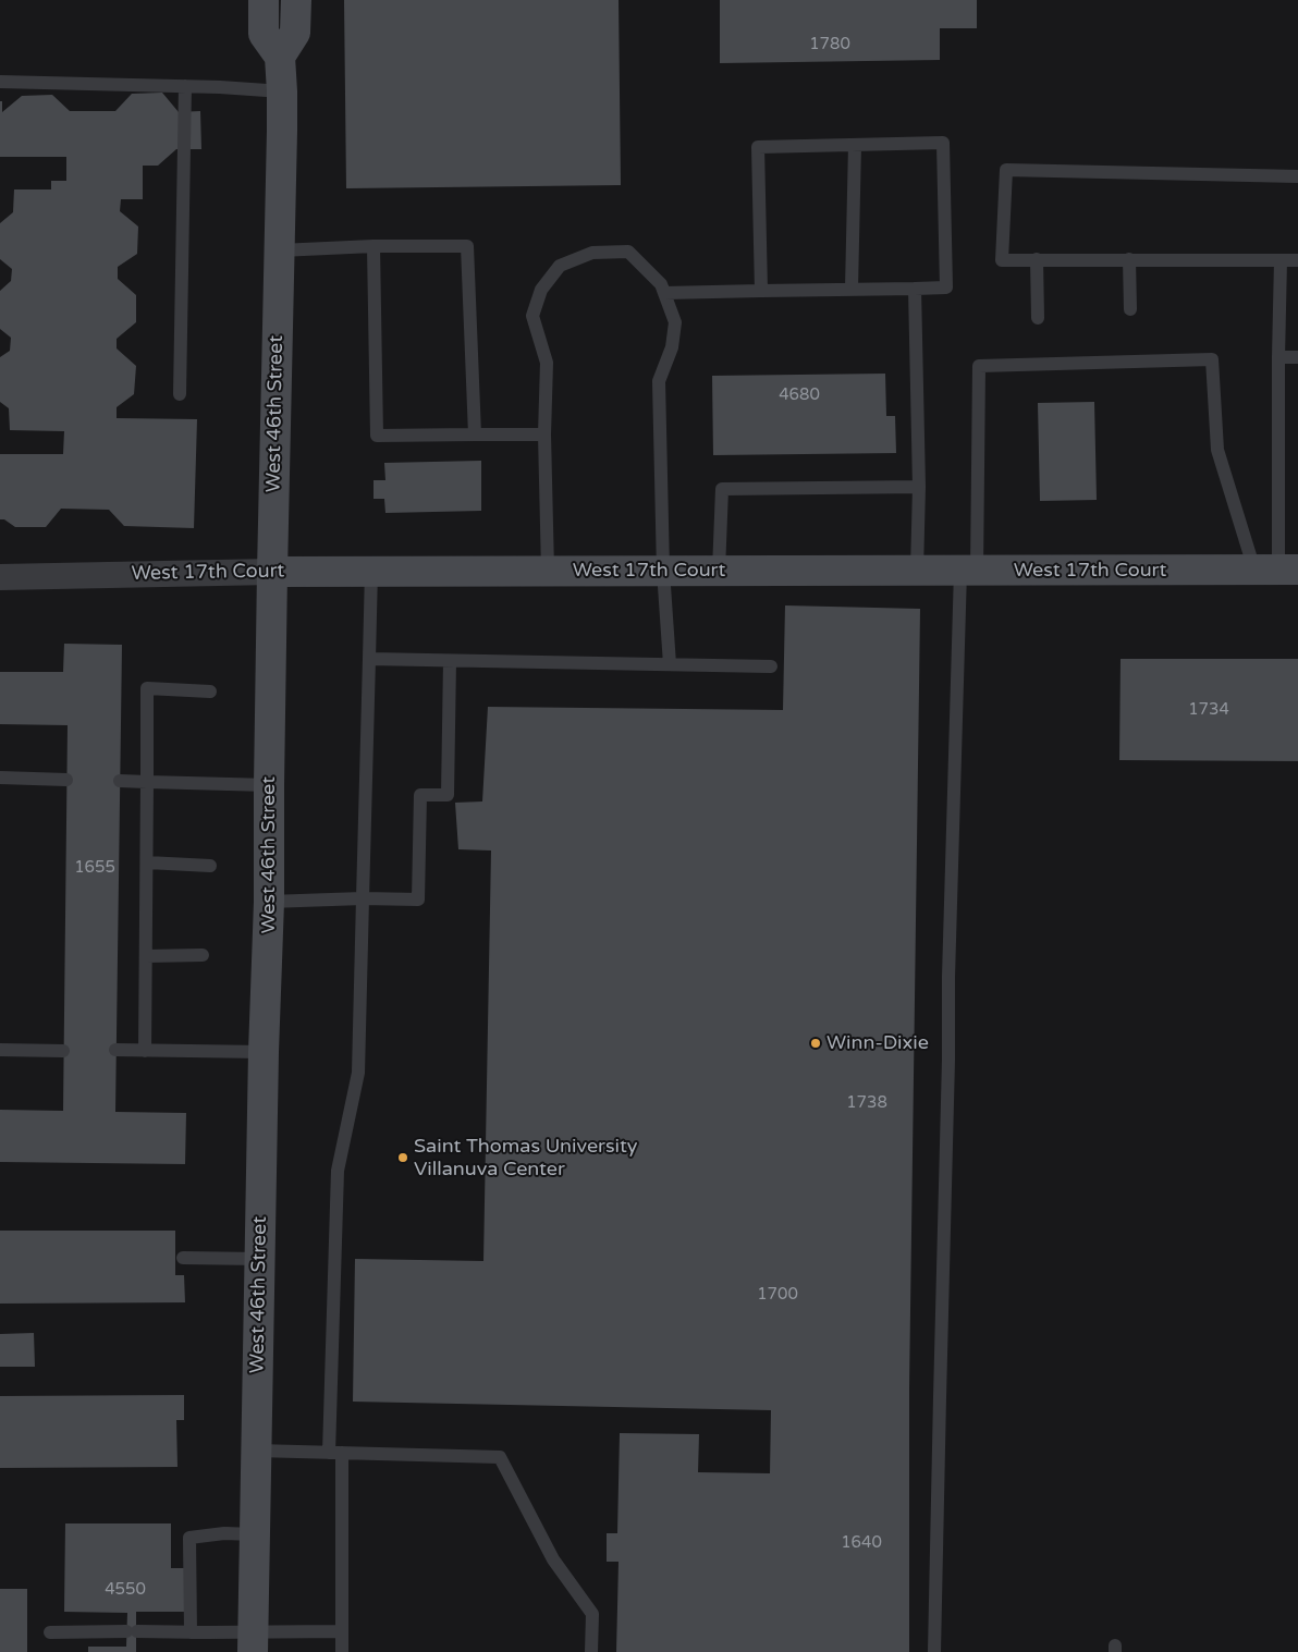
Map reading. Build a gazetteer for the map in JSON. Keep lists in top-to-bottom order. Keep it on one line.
{"streets":{"street":["West 46th Street","West 17th Court"]},"crossings":[["West 46th Street","West 17th Court"]],"places":["Winn-Dixie","Saint Thomas University Villanuva Center"],"house_numbers":["1780","4680","1734","1655","1738","1700","1640","4550"]}
